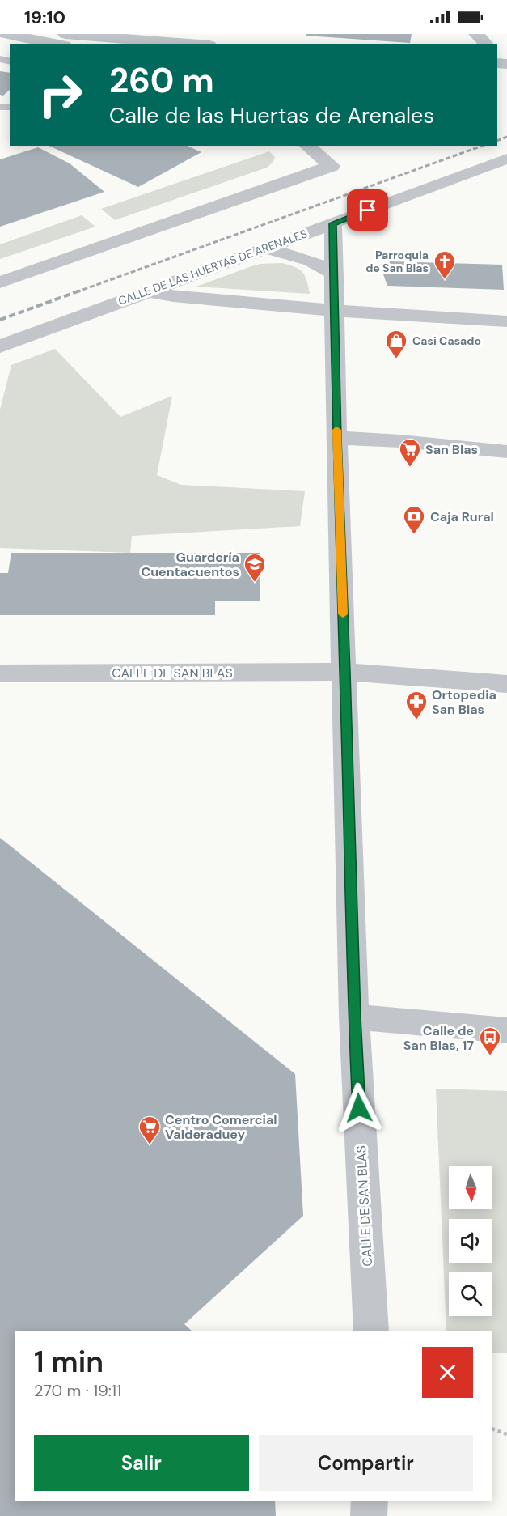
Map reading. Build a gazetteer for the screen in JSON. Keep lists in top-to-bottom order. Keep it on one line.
{"streets":{"street":["CALLE DE LAS HUERTAS DE ARENALES","CALLE DE SAN BLAS"]},"crossings":[["CALLE DE LAS HUERTAS DE ARENALES","CALLE DE SAN BLAS"]],"places":{"church":["Parroquia de San Blas"],"shop":["Casi Casado"],"supermarket":["San Blas","Centro Comercial Valderaduey"],"bank":["Caja Rural"],"school or university":["Guardería Cuentacuentos"],"pharmacy":["Ortopedia San Blas"],"bus stop":["Calle de San Blas, 17"]},"north":"bottom","page":{"status":"19:10","turn":["260 m","Calle de las Huertas de Arenales"],"heading":["1 min","270 m · 19:11"],"buttons":["Salir","Compartir"]}}
